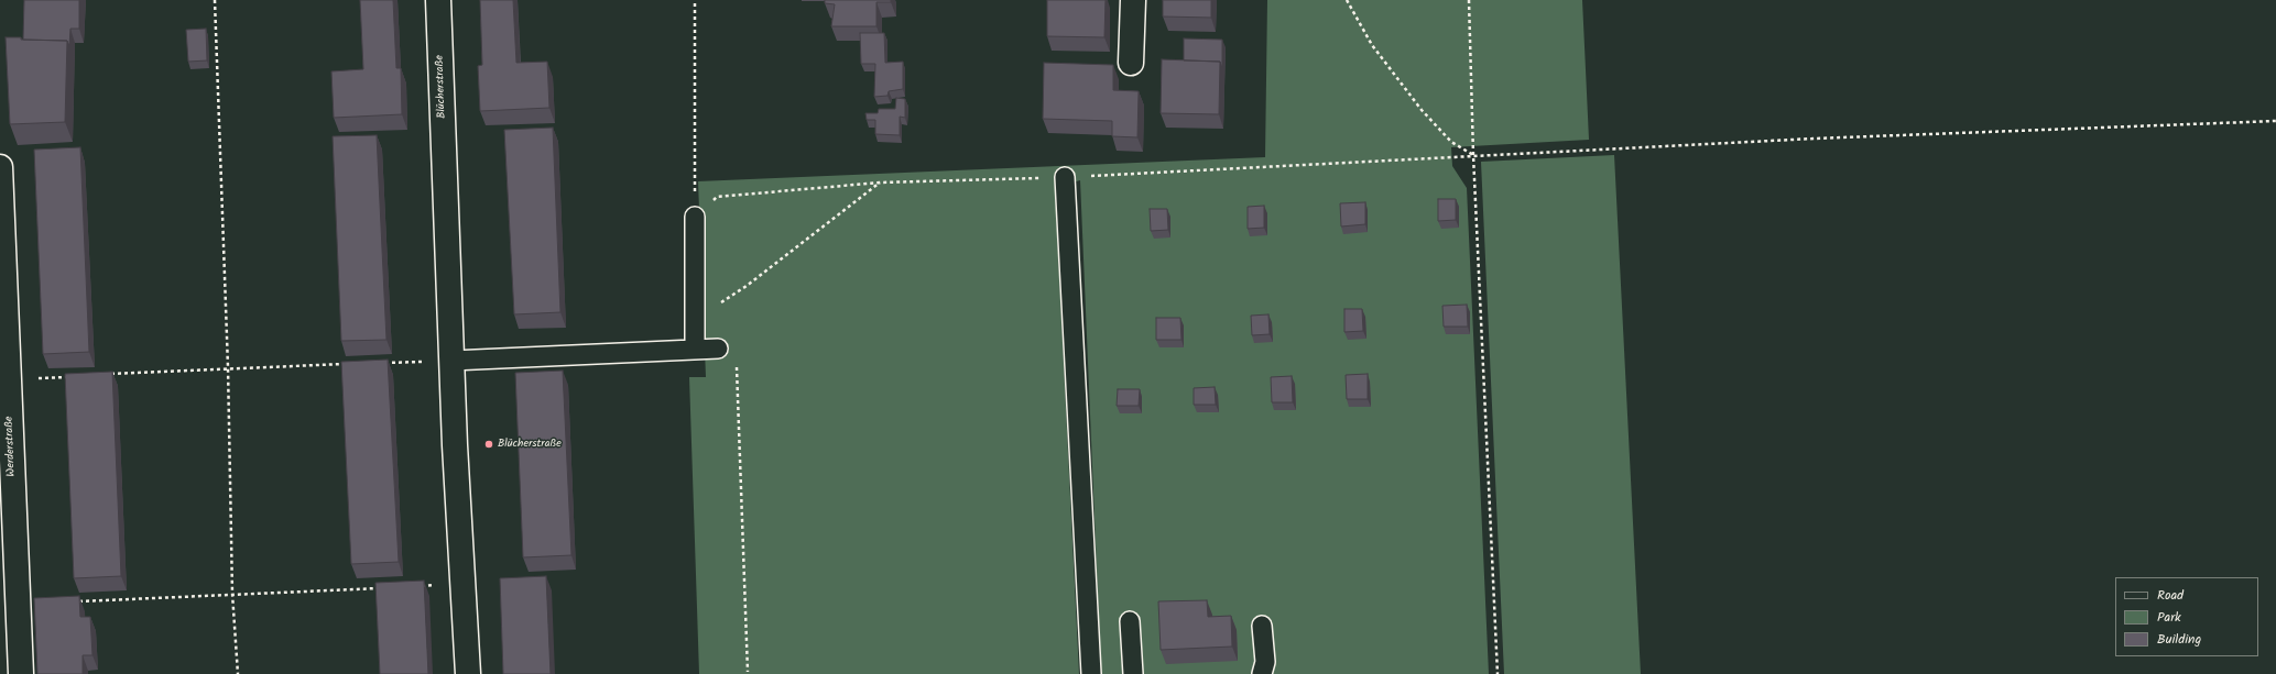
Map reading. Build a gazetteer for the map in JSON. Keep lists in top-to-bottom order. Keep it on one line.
{"streets":{"street":["Blücherstraße","Werderstraße"]},"places":["Blücherstraße"],"legend":["Road","Park","Building"]}
